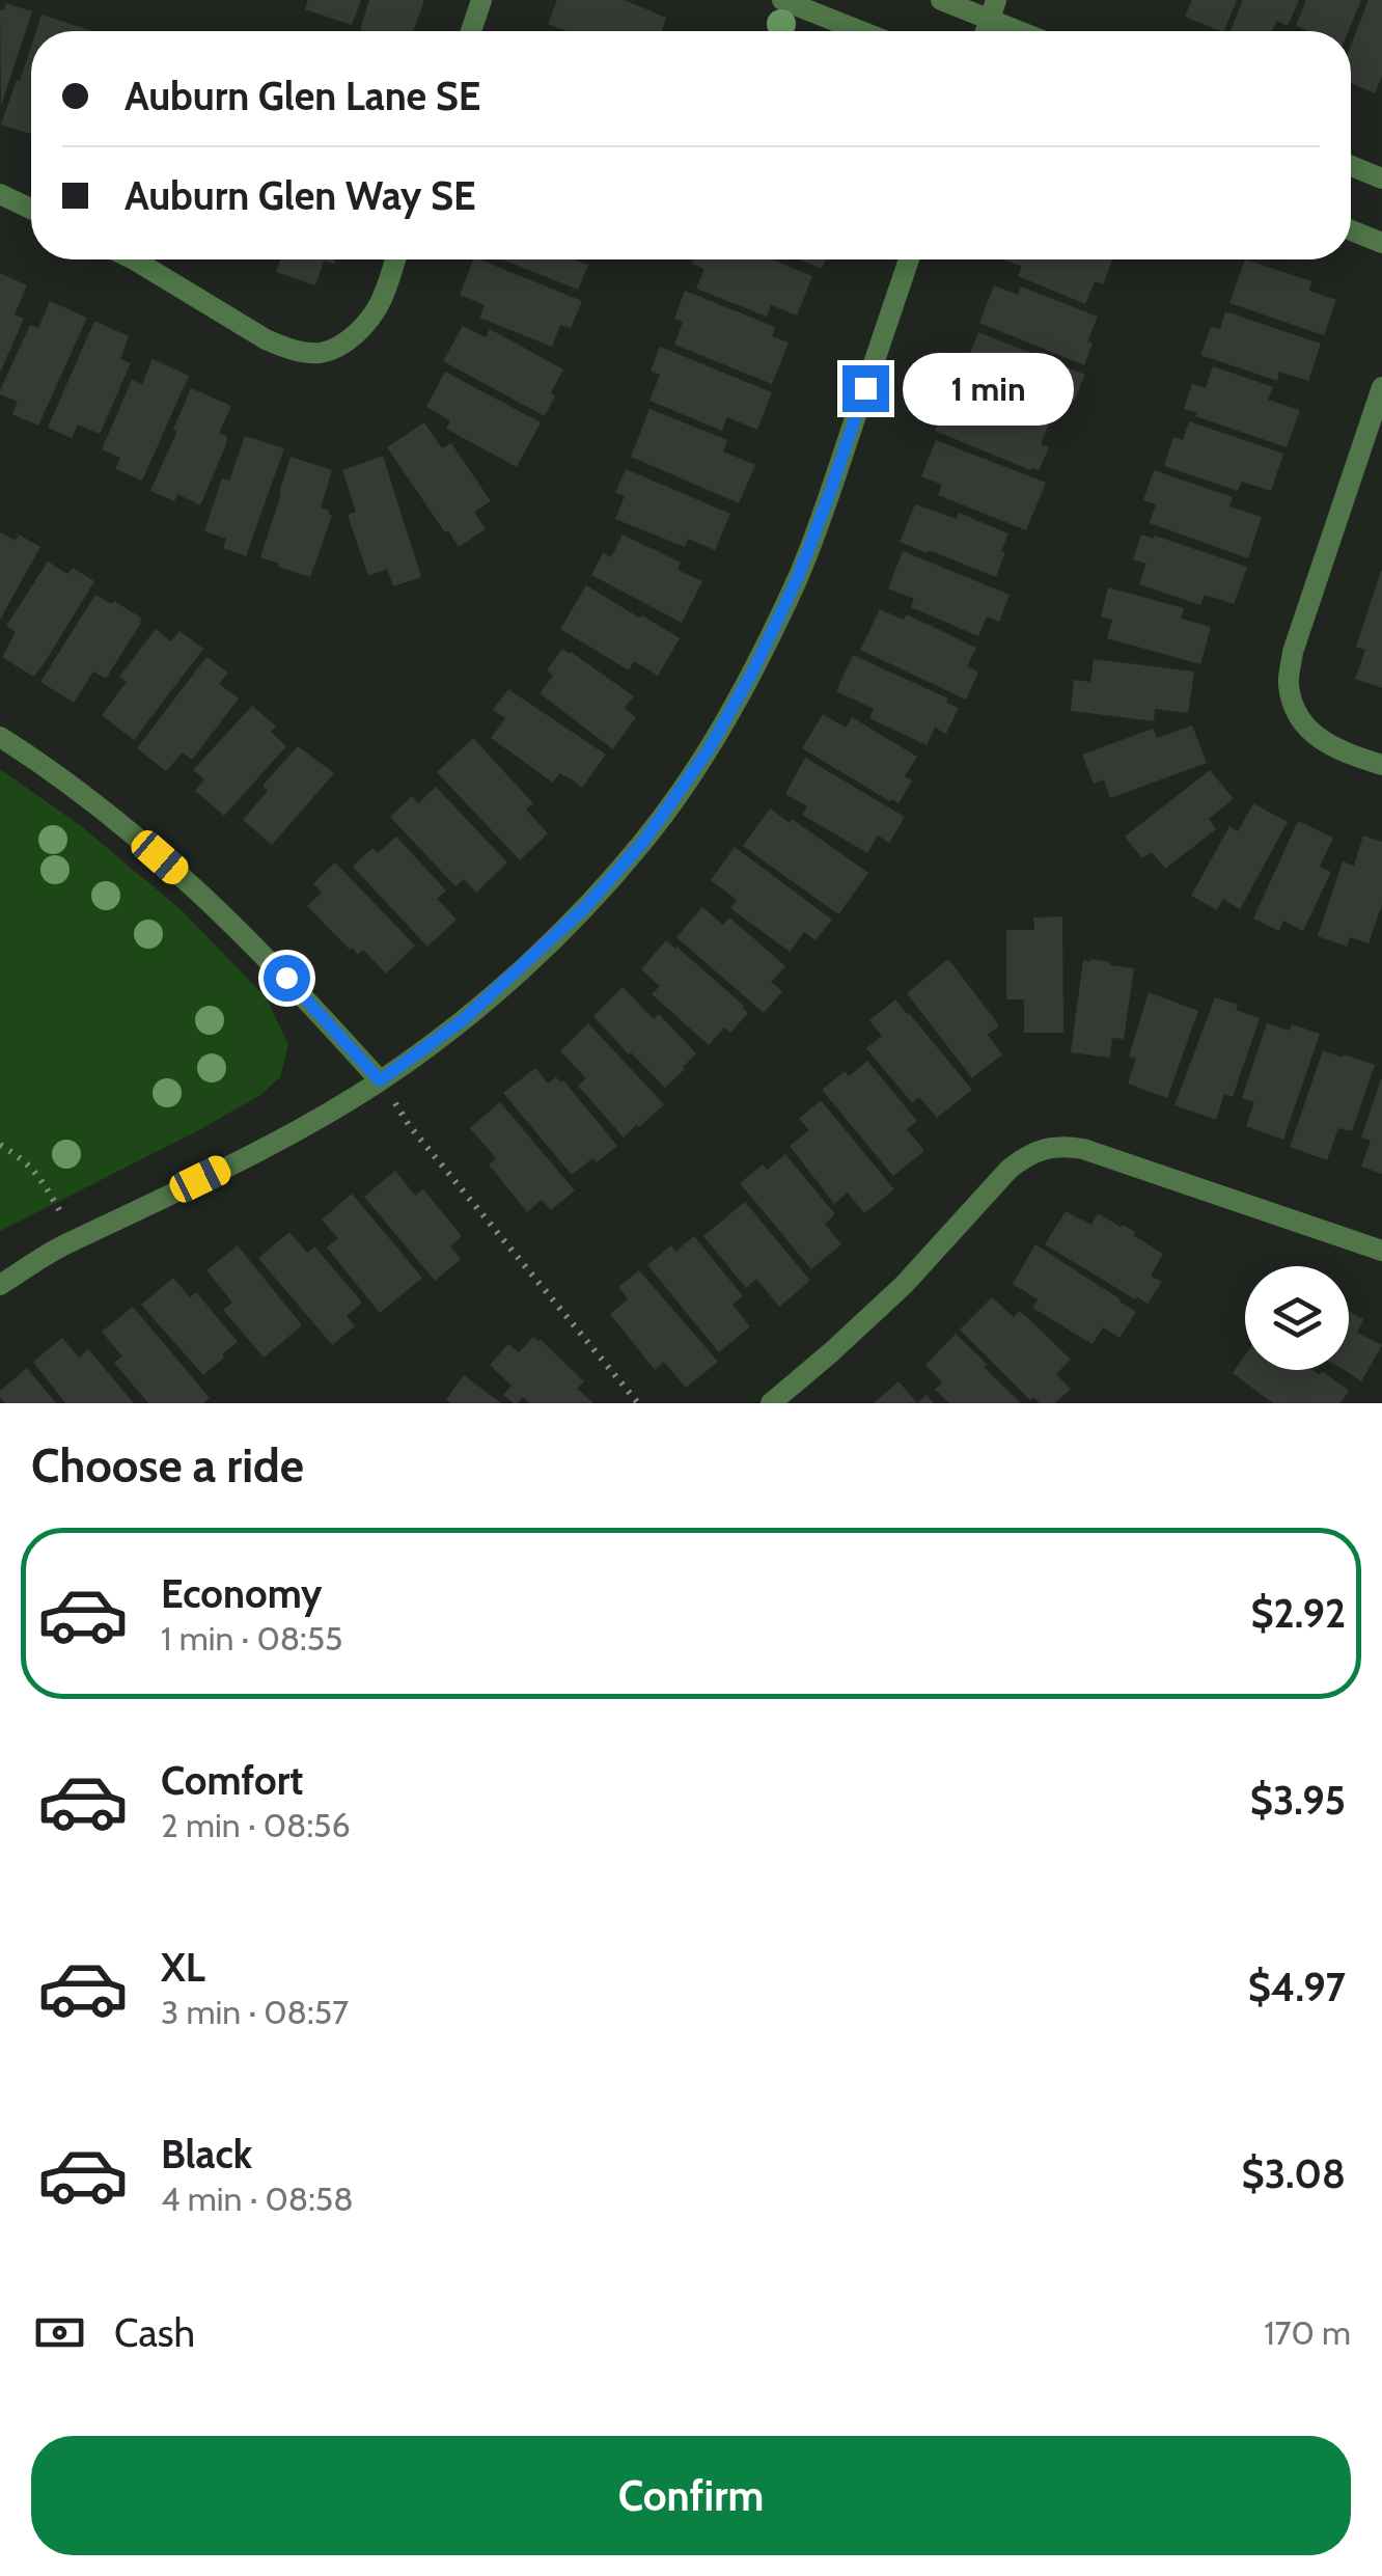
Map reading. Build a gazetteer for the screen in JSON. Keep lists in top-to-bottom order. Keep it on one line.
{"page":{"banner":["Auburn Glen Lane SE","Auburn Glen Way SE"],"bubble":"1 min","heading":"Choose a ride","list":[{"name":"Economy","note":"1 min · 08:55","value":"$2.92"},{"name":"Comfort","note":"2 min · 08:56","value":"$3.95"},{"name":"XL","note":"3 min · 08:57","value":"$4.97"},{"name":"Black","note":"4 min · 08:58","value":"$3.08"}],"pay":["Cash","170 m"],"buttons":"Confirm"}}
